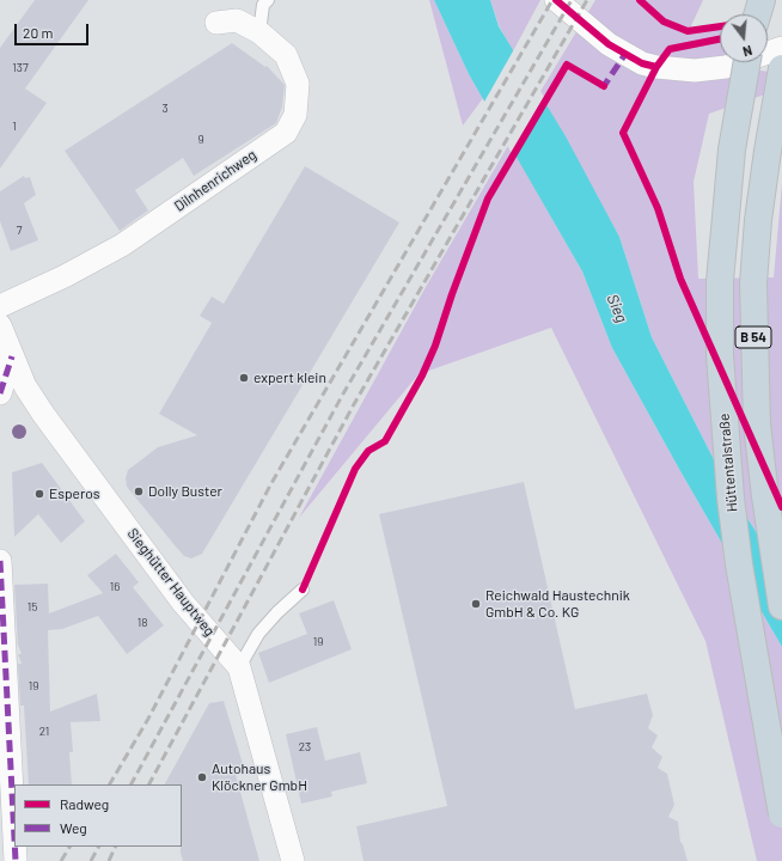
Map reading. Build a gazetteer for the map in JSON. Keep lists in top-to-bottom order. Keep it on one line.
{"streets":{"highway":["B 54","Hüttentalstraße"],"street":["Dilnhenrichweg","Sieghütter Hauptweg"]},"water":["Sieg"],"places":["expert klein","Dolly Buster","Esperos","Reichwald Haustechnik GmbH & Co. KG","Autohaus Klöckner GmbH"],"house_numbers":["137","3","1","9","7","16","15","18","19","19","21","23"],"legend":["Radweg","Weg"],"scale_bar":"20 m","north":"bottom"}
